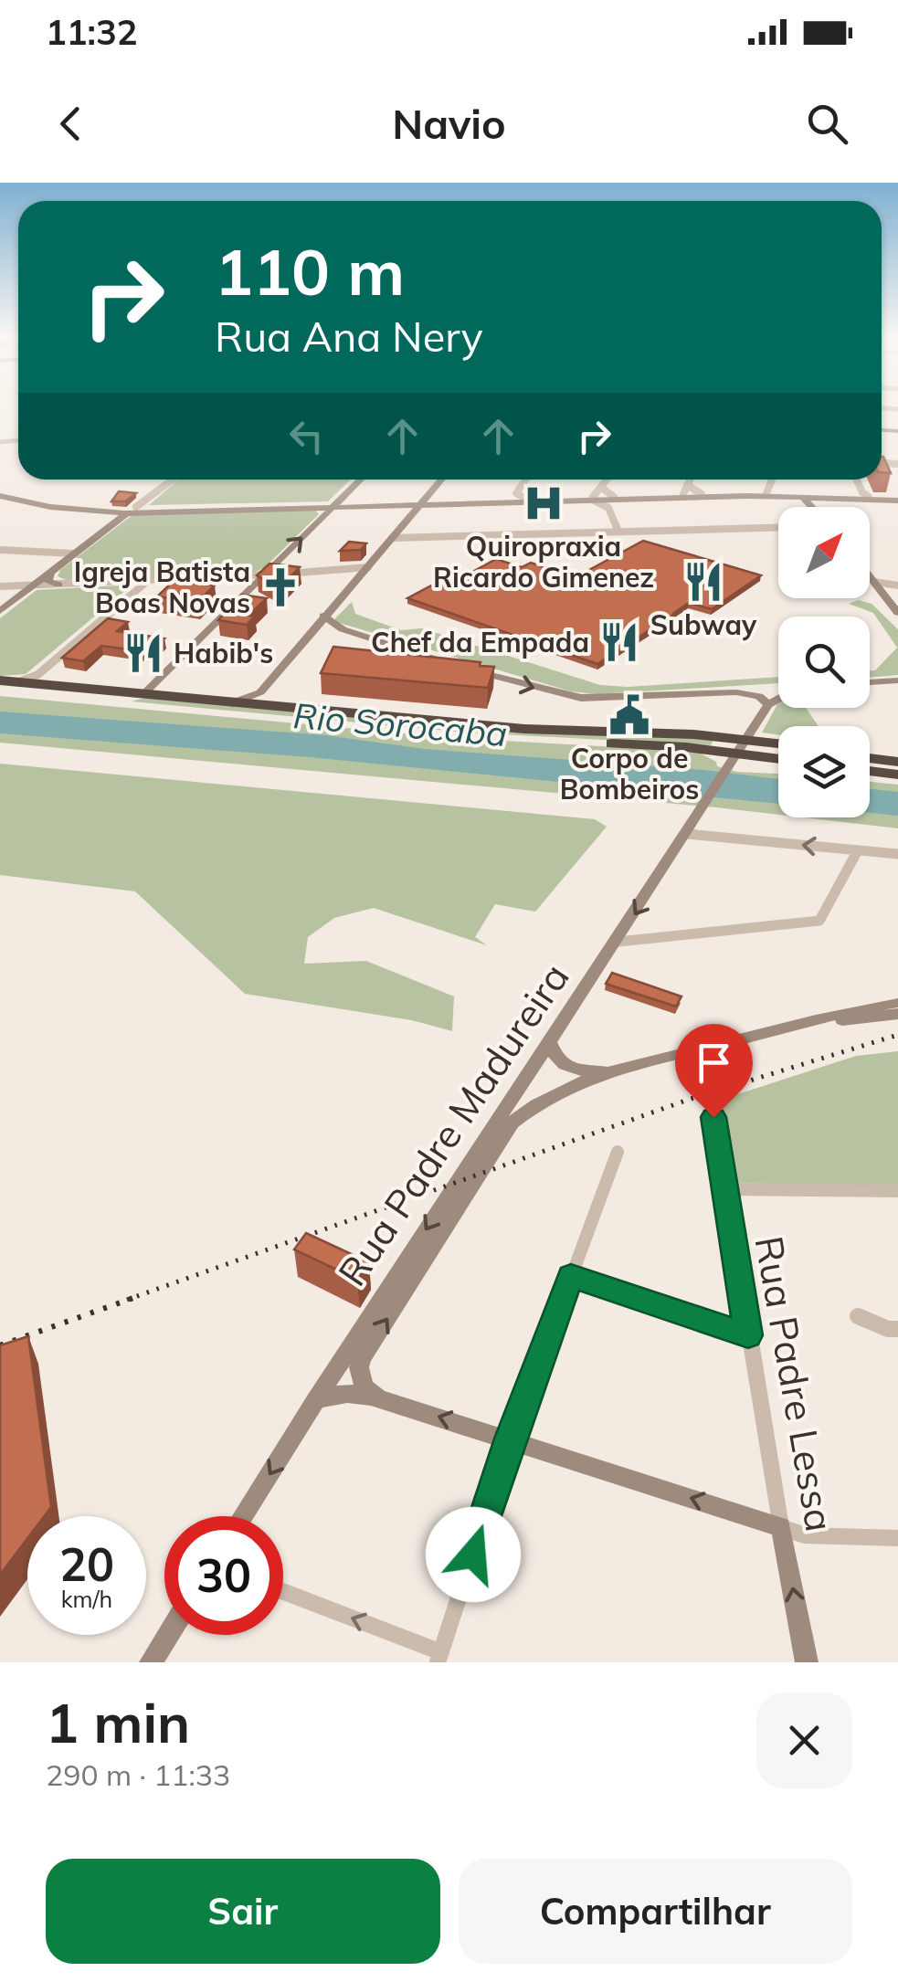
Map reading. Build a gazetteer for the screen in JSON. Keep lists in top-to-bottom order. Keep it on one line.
{"streets":{"main road":["Rua Padre Madureira","Rua Padre Lessa"]},"water":["Rio Sorocaba"],"places":{"hospital":["Quiropraxia Ricardo Gimenez"],"restaurant":["Subway","Chef da Empada","Habib's"],"church":["Igreja Batista Boas Novas"],"public building":["Corpo de Bombeiros"]},"north":"top right","page":{"status":"11:32","header":"Navio","turn":["110 m","Rua Ana Nery"],"speed":"20 km/h","limit":"30","heading":["1 min","290 m · 11:33"],"buttons":["Sair","Compartilhar"]}}
